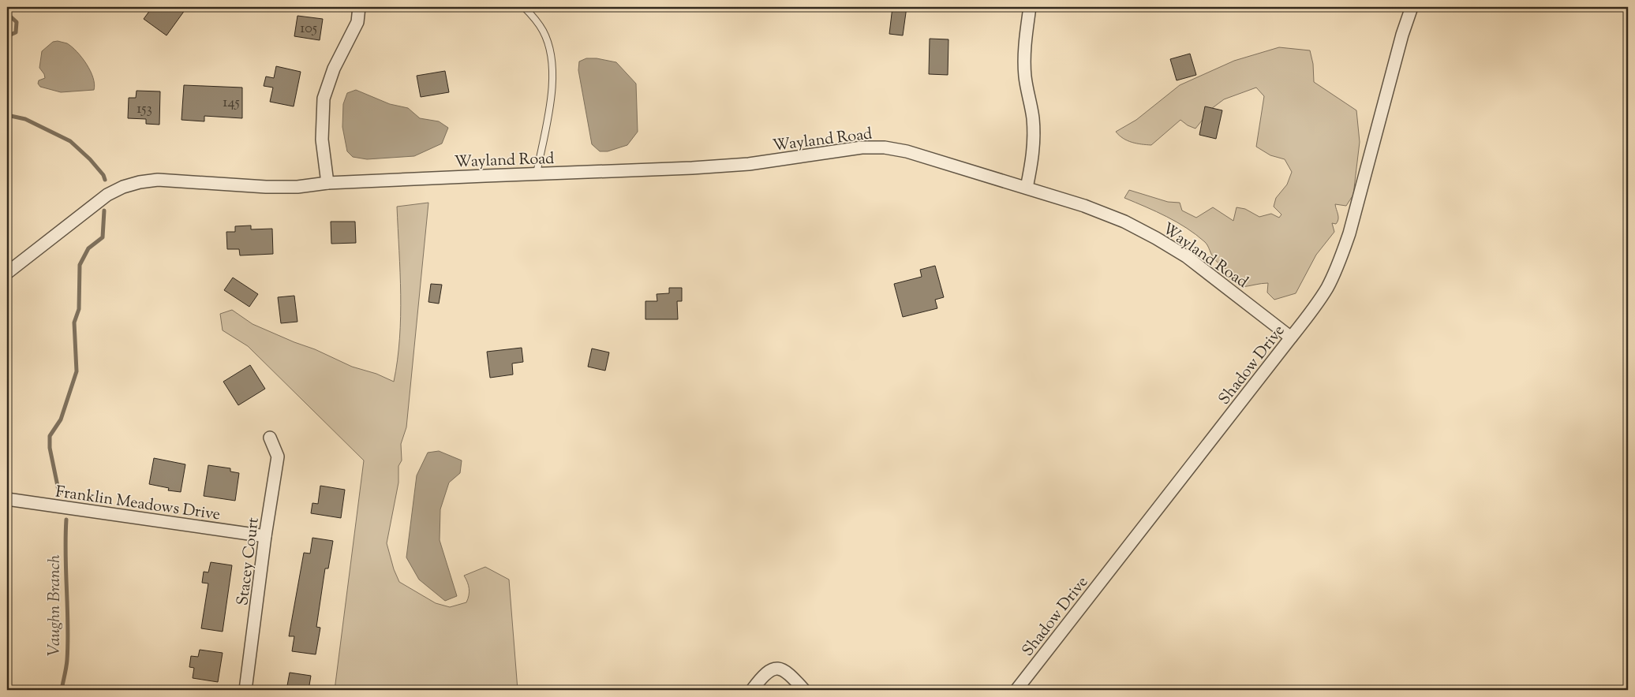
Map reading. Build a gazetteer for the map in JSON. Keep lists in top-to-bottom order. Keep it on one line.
{"streets":{"street":["Wayland Road","Shadow Drive","Franklin Meadows Drive","Stacey Court"]},"crossings":[["Wayland Road","Shadow Drive"],["Franklin Meadows Drive","Stacey Court"]],"water":["Vaughn Branch"],"house_numbers":["105","145","153"]}
